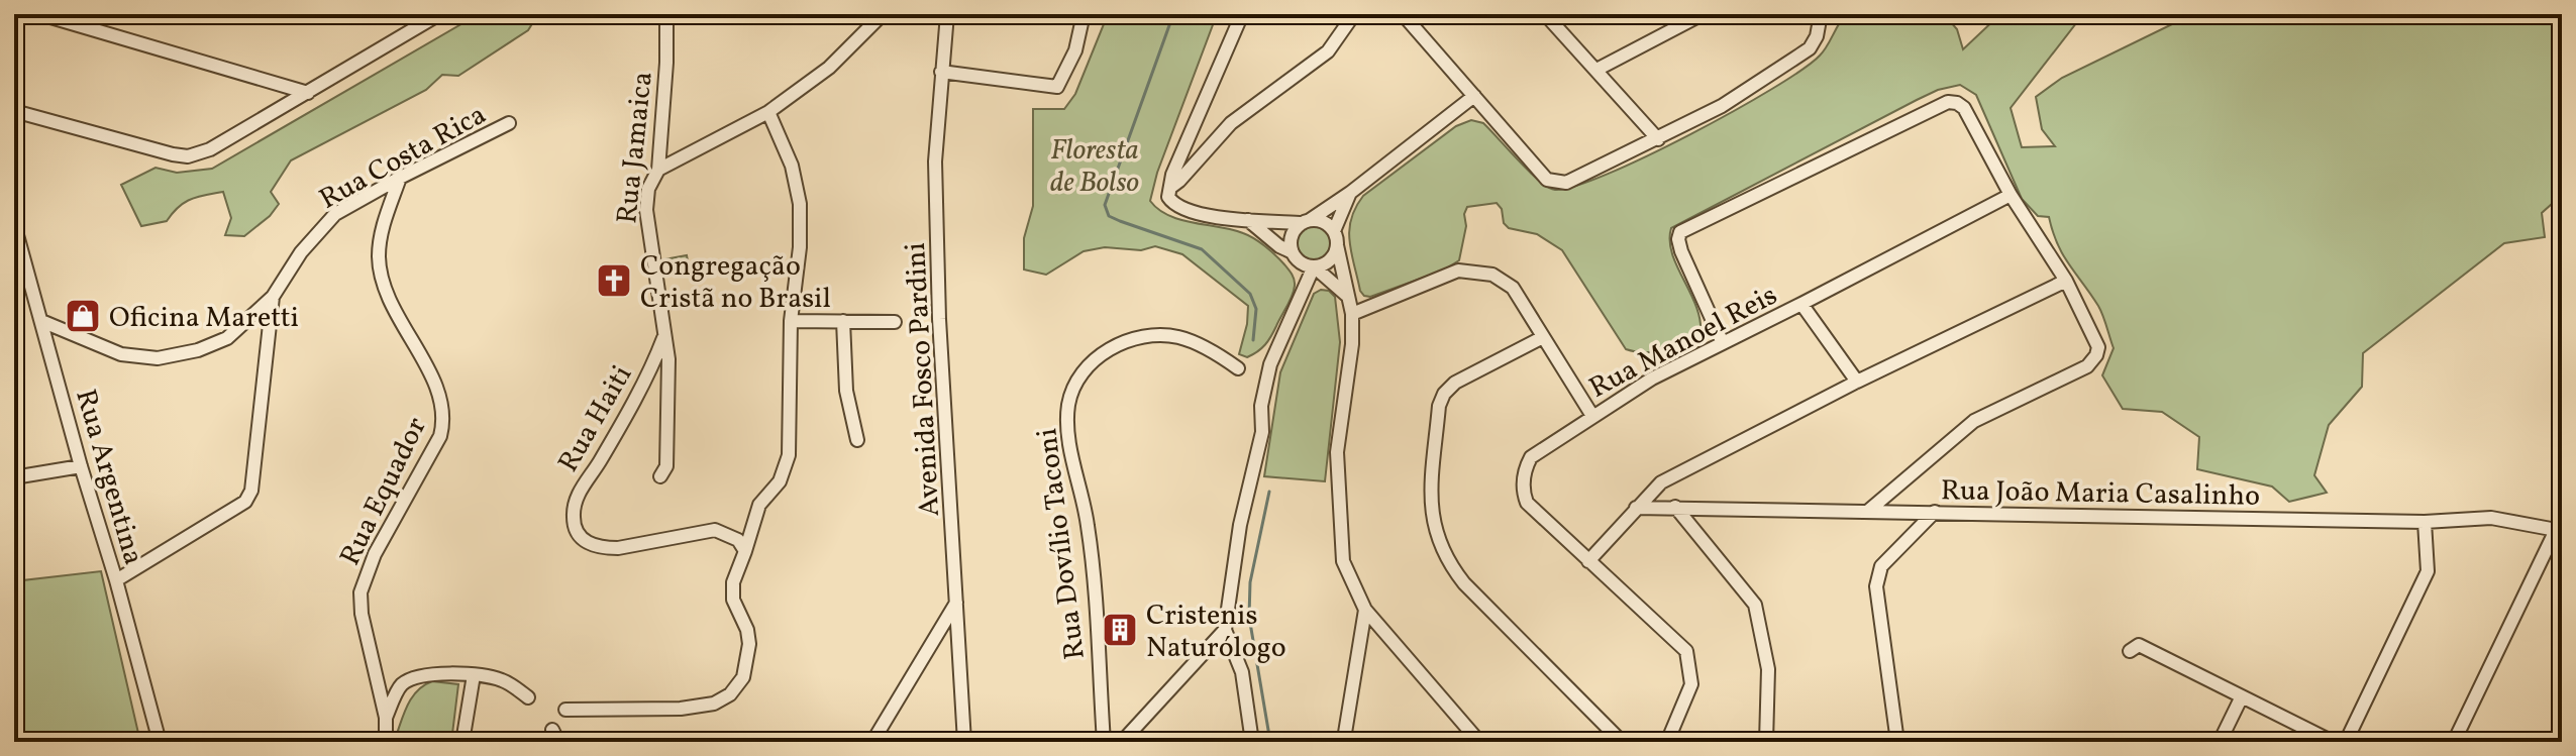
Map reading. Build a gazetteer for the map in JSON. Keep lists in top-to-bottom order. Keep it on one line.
{"streets":{"street":["Rua Jamaica","Rua Costa Rica","Rua Manoel Reis","Avenida Fosco Pardini","Rua Haiti","Rua Argentina","Rua Equador","Rua João Maria Casalinho","Rua Dovílio Taconi"]},"crossings":[["Rua Jamaica","Rua Haiti"],["Rua Costa Rica","Rua Argentina"],["Rua Costa Rica","Rua Equador"]],"parks":["Floresta de Bolso"],"places":{"church":["Congregação Cristã no Brasil"],"shop":["Oficina Maretti"],"building":["Cristenis Naturólogo"]}}
